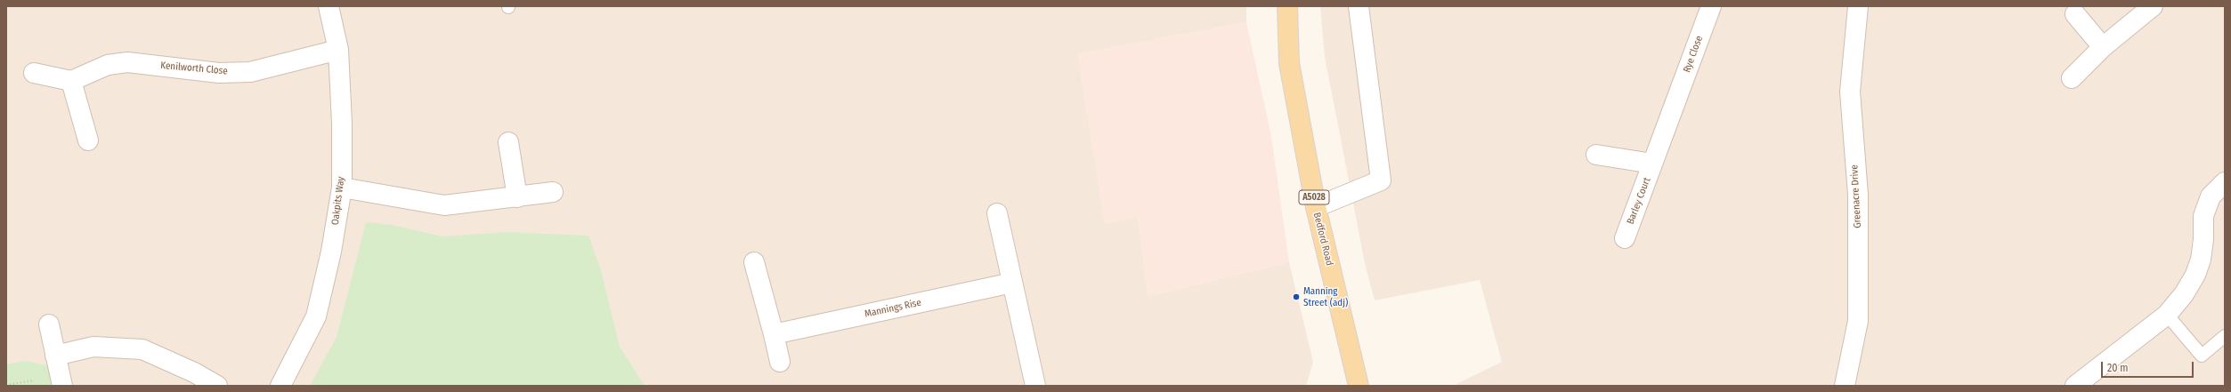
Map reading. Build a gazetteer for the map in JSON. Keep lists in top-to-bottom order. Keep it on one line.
{"streets":{"main road":["A5028","Bedford Road"],"street":["Rye Close","Kenilworth Close","Greenacre Drive","Oakpits Way","Barley Court","Mannings Rise"]},"crossings":[["Rye Close","Barley Court"],["Kenilworth Close","Oakpits Way"]],"places":["Manning Street (adj)"],"scale_bar":"20 m"}
